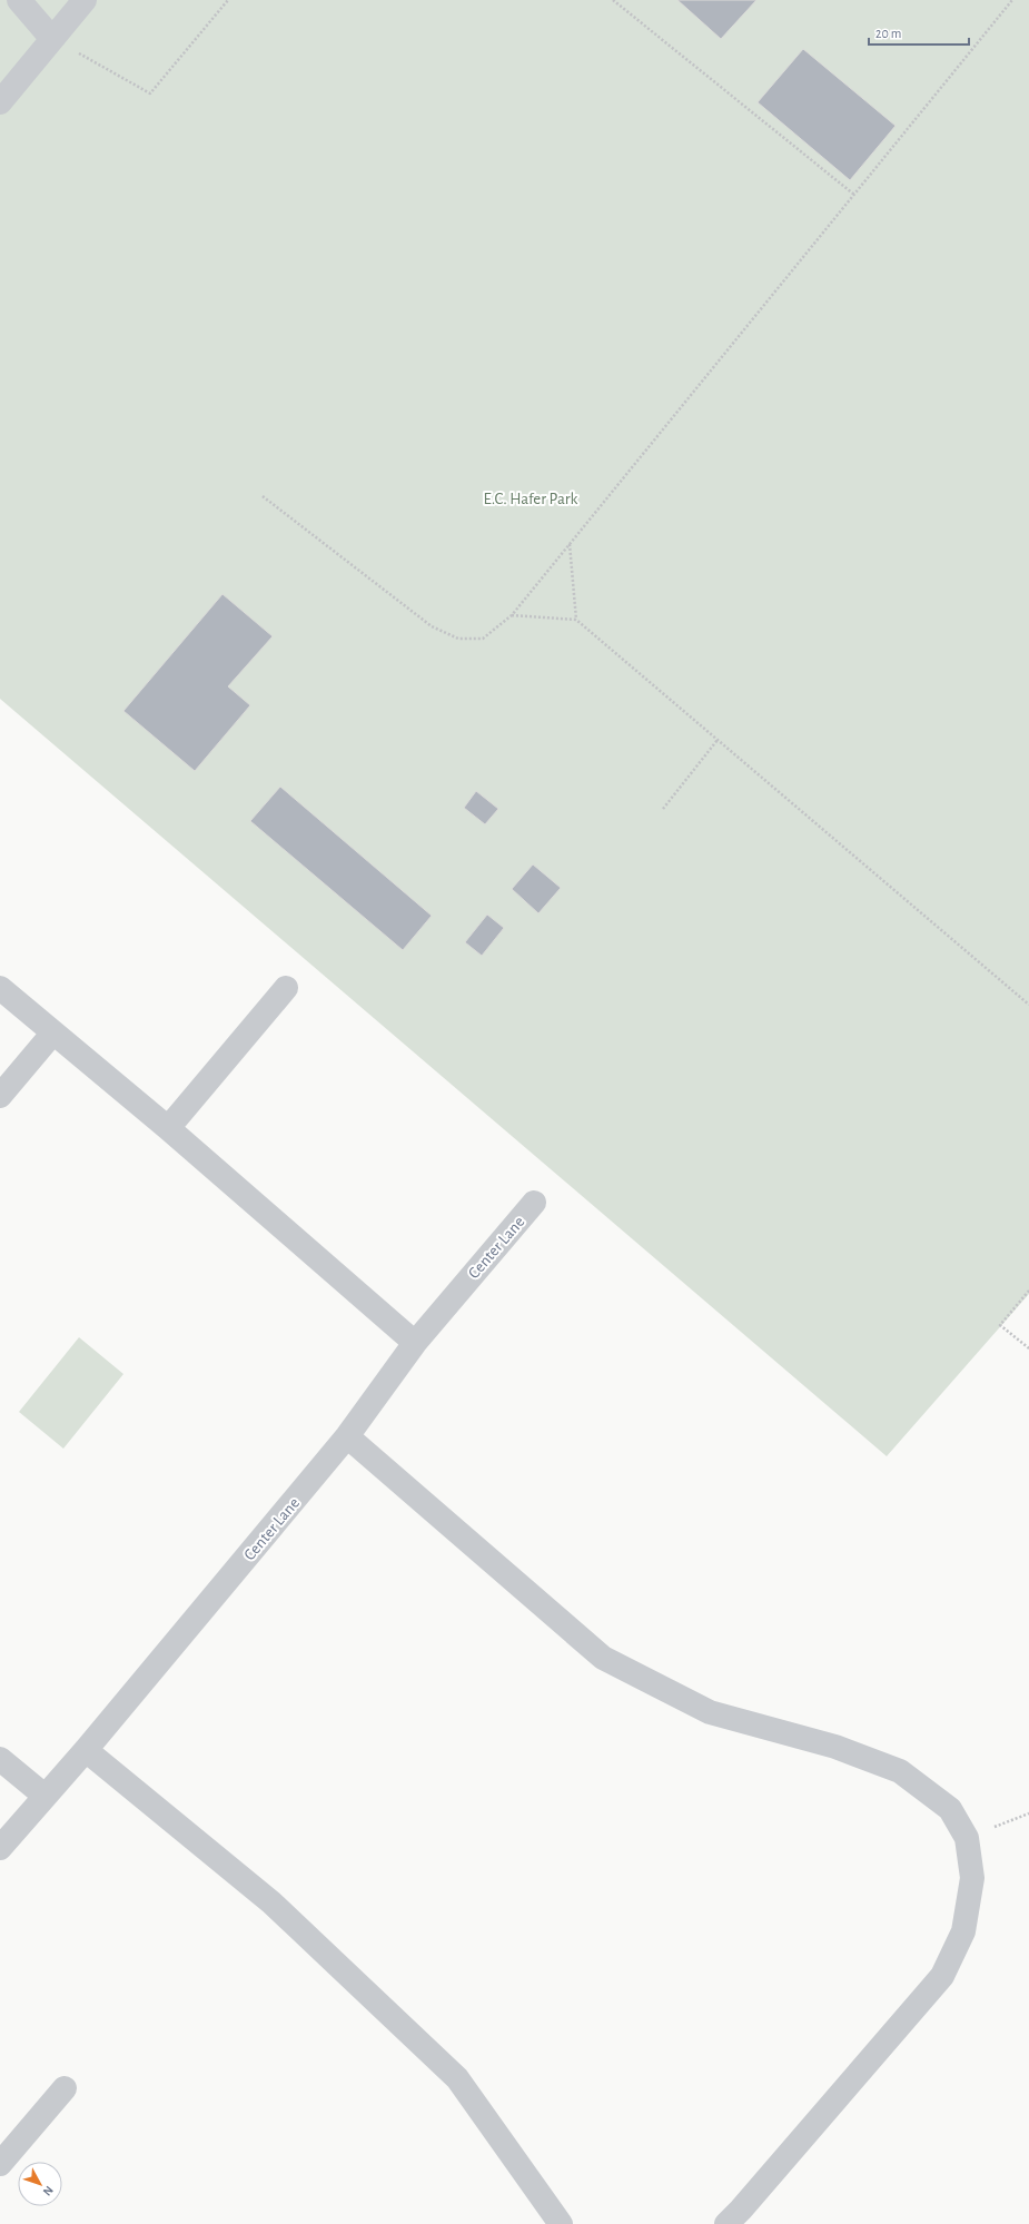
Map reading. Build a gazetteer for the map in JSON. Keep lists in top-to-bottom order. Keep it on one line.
{"streets":{"street":["Center Lane"]},"parks":["E.C. Hafer Park"],"scale_bar":"20 m","north":"bottom right"}
